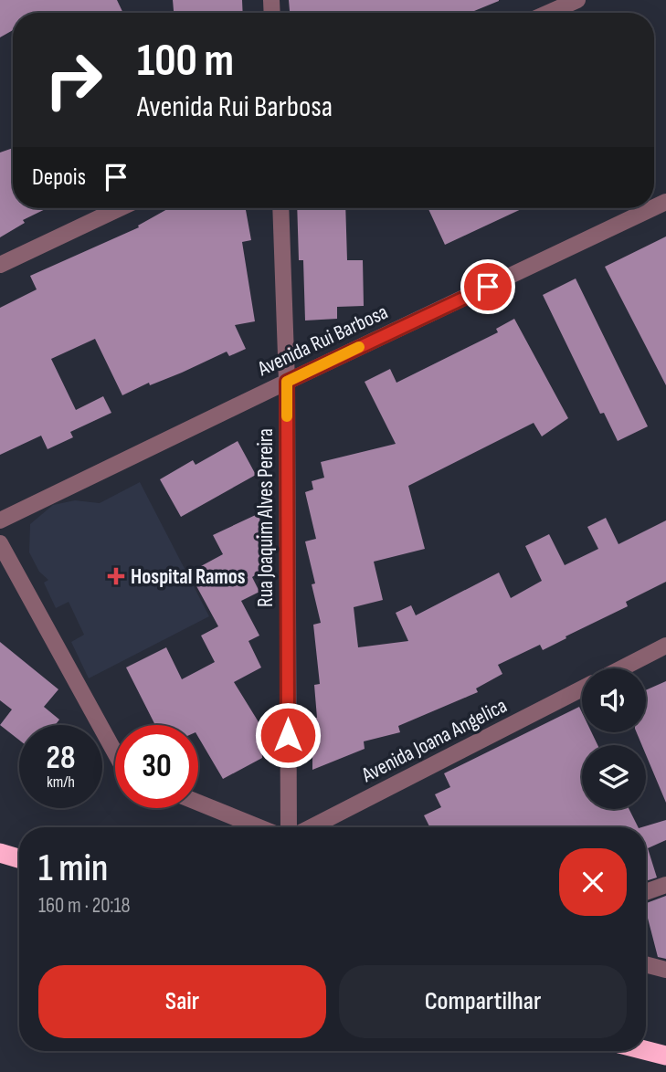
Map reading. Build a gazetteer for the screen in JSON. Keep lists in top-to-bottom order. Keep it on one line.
{"streets":{"street":["Avenida Rui Barbosa","Rua Joaquim Alves Pereira","Avenida Joana Angelica"]},"crossings":[["Avenida Rui Barbosa","Rua Joaquim Alves Pereira"]],"places":{"health":["Hospital Ramos"]},"page":{"turn":["100 m","Avenida Rui Barbosa"],"then":"Depois","speed":"28 km/h","limit":"30","heading":["1 min","160 m · 20:18"],"buttons":["Sair","Compartilhar"]}}
